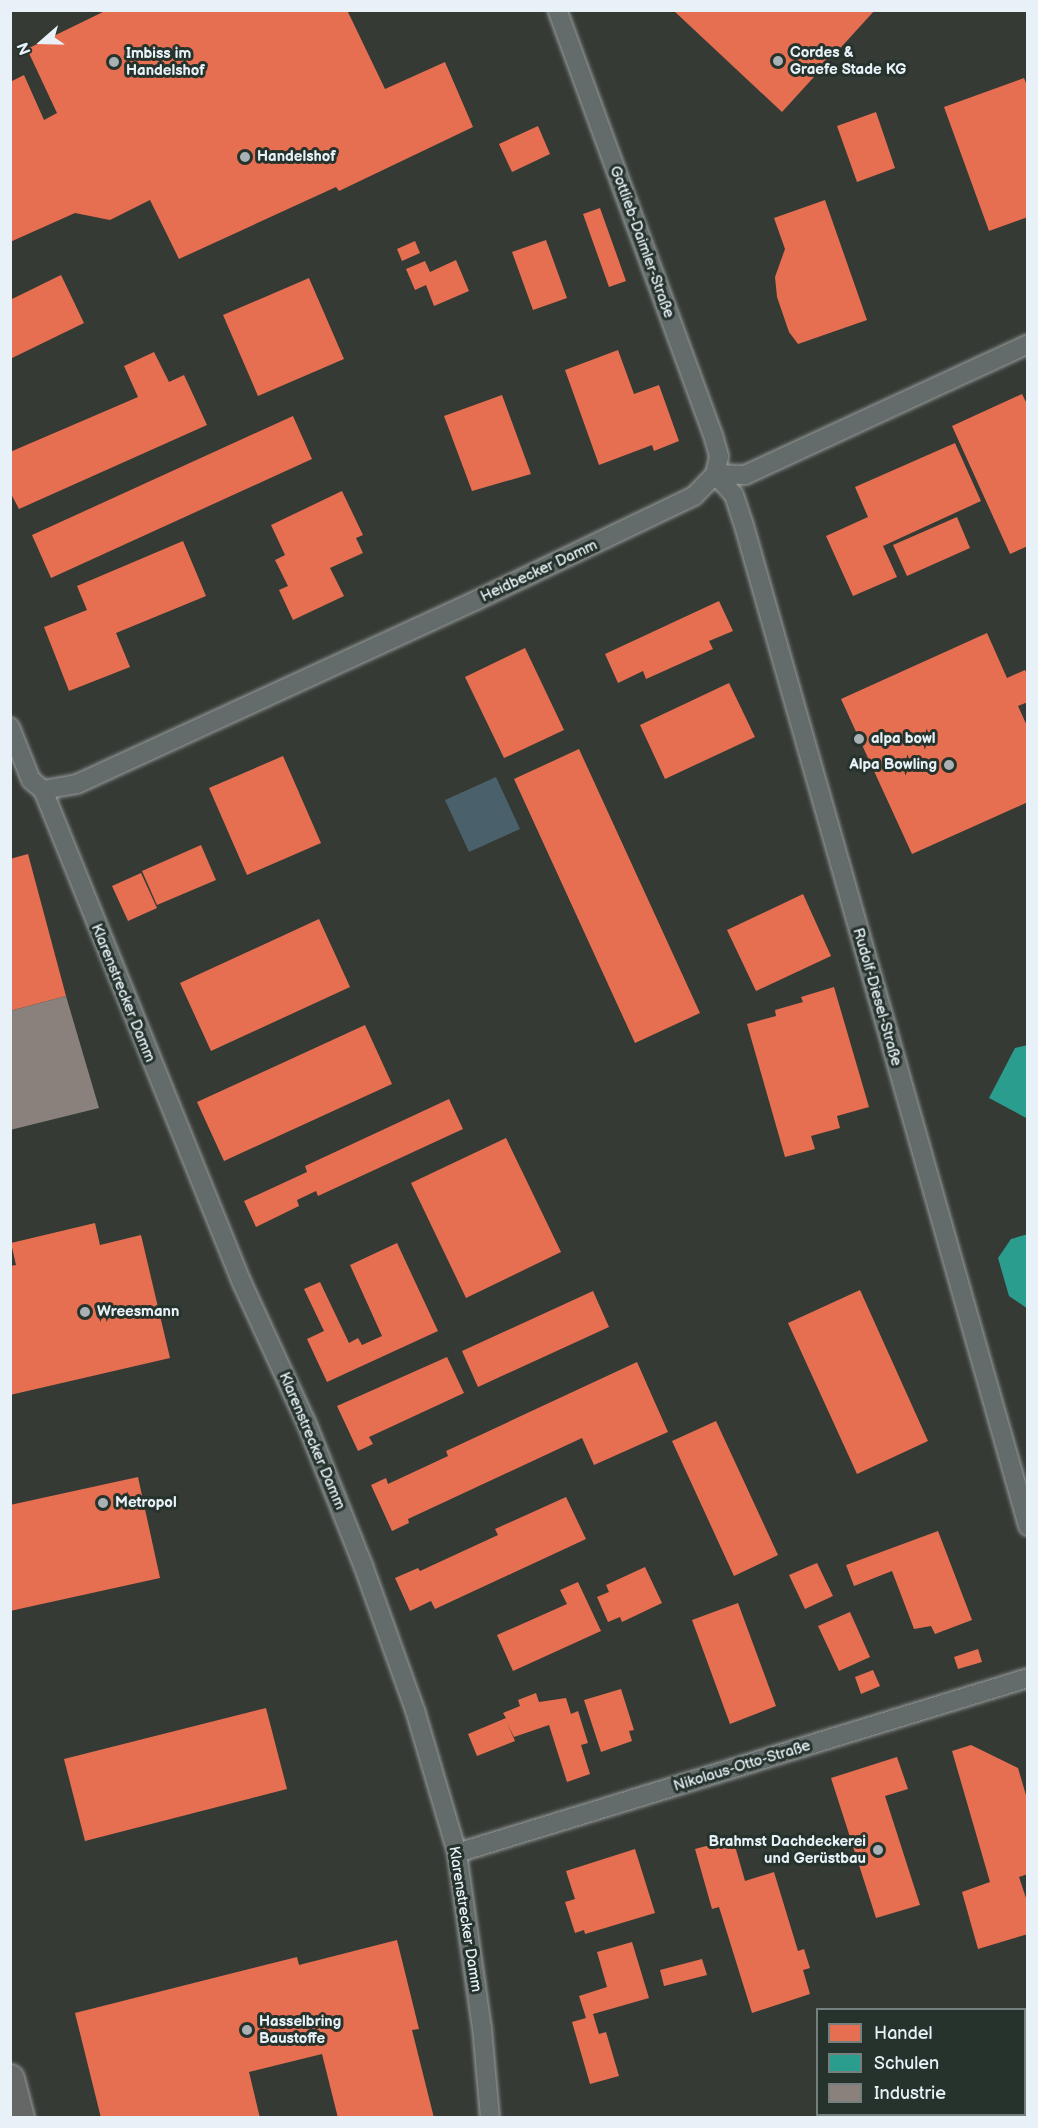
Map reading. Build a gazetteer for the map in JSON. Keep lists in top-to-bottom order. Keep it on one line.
{"streets":{"street":["Gottlieb-Daimler-Straße","Heidbecker Damm","Klarenstrecker Damm","Rudolf-Diesel-Straße","Nikolaus-Otto-Straße"]},"crossings":[["Gottlieb-Daimler-Straße","Heidbecker Damm"],["Gottlieb-Daimler-Straße","Rudolf-Diesel-Straße"],["Heidbecker Damm","Klarenstrecker Damm"],["Heidbecker Damm","Rudolf-Diesel-Straße"],["Klarenstrecker Damm","Nikolaus-Otto-Straße"]],"places":["Cordes & Graefe Stade KG","Imbiss im Handelshof","Handelshof","alpa bowl","Alpa Bowling","Wreesmann","Metropol","Brahmst Dachdeckerei und Gerüstbau","Hasselbring Baustoffe"],"legend":["Handel","Schulen","Industrie"],"north":"left"}
